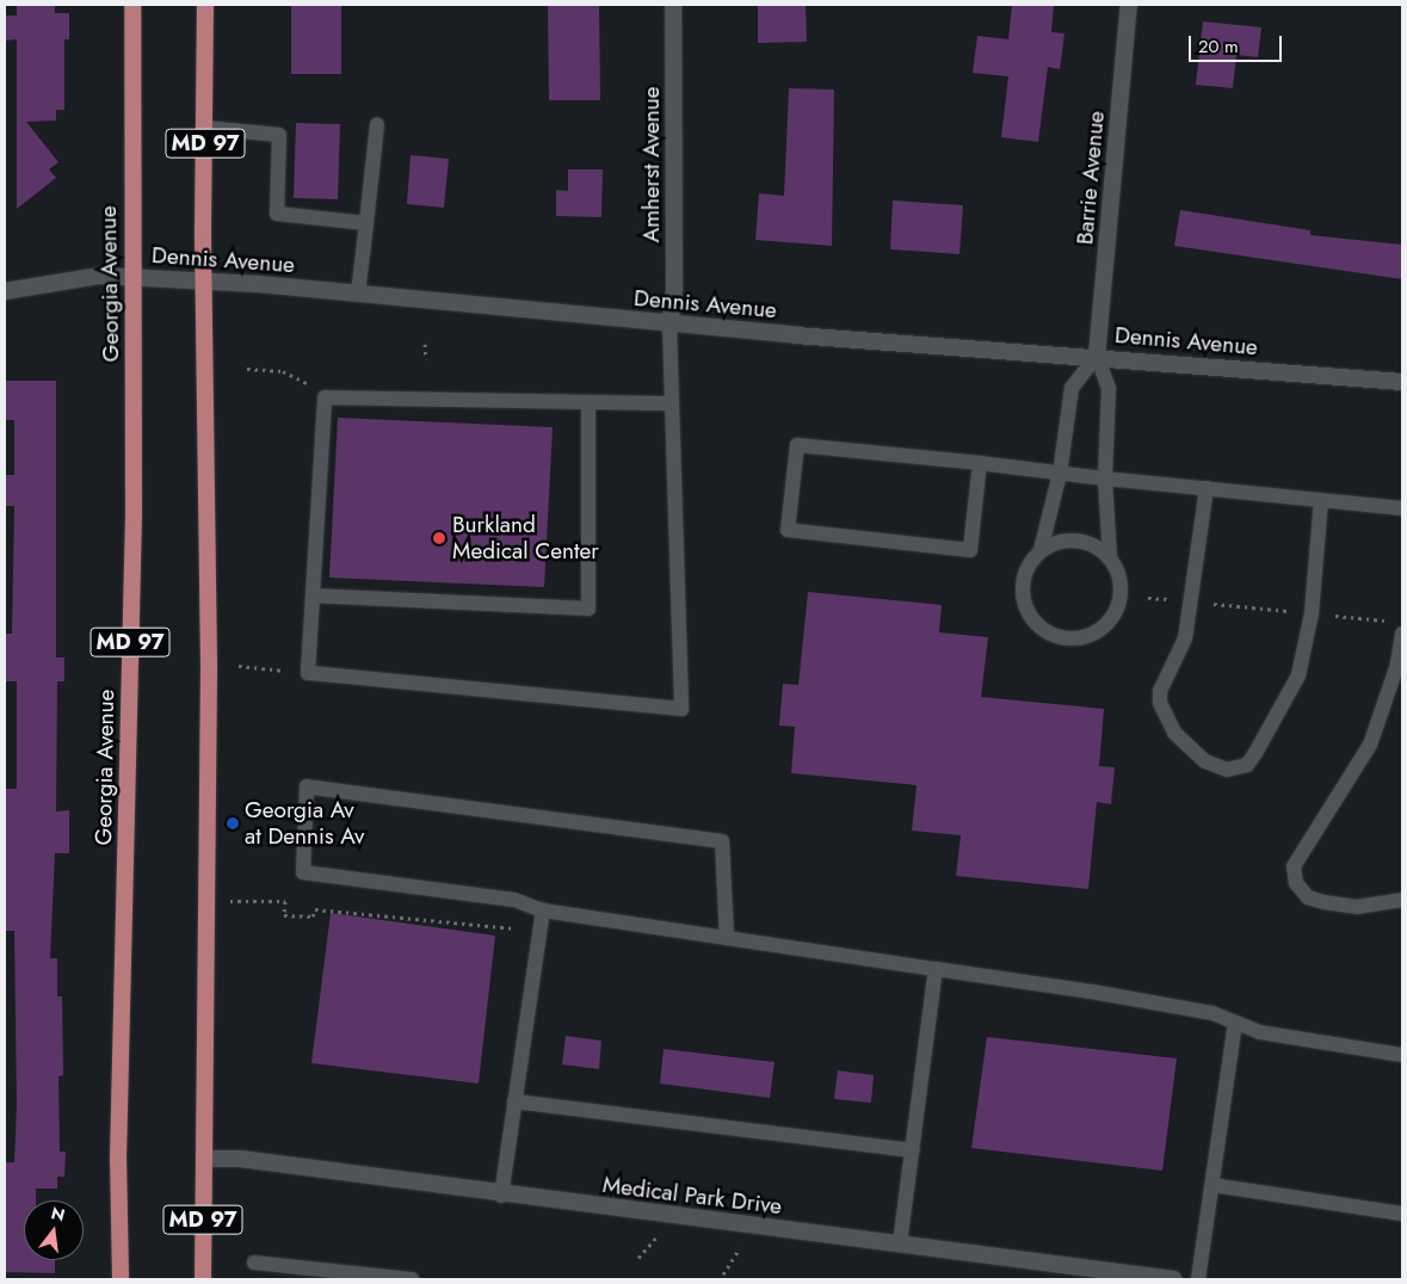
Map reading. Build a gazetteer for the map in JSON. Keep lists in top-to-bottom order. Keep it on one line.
{"streets":{"main road":["MD 97","Georgia Avenue"],"street":["Amherst Avenue","Barrie Avenue","Dennis Avenue","Medical Park Drive"]},"crossings":[["MD 97","Dennis Avenue"],["MD 97","Medical Park Drive"],["Amherst Avenue","Dennis Avenue"],["Barrie Avenue","Dennis Avenue"],["Dennis Avenue","Georgia Avenue"]],"places":["Burkland Medical Center","Georgia Av at Dennis Av"],"scale_bar":"20 m","north":"top"}
